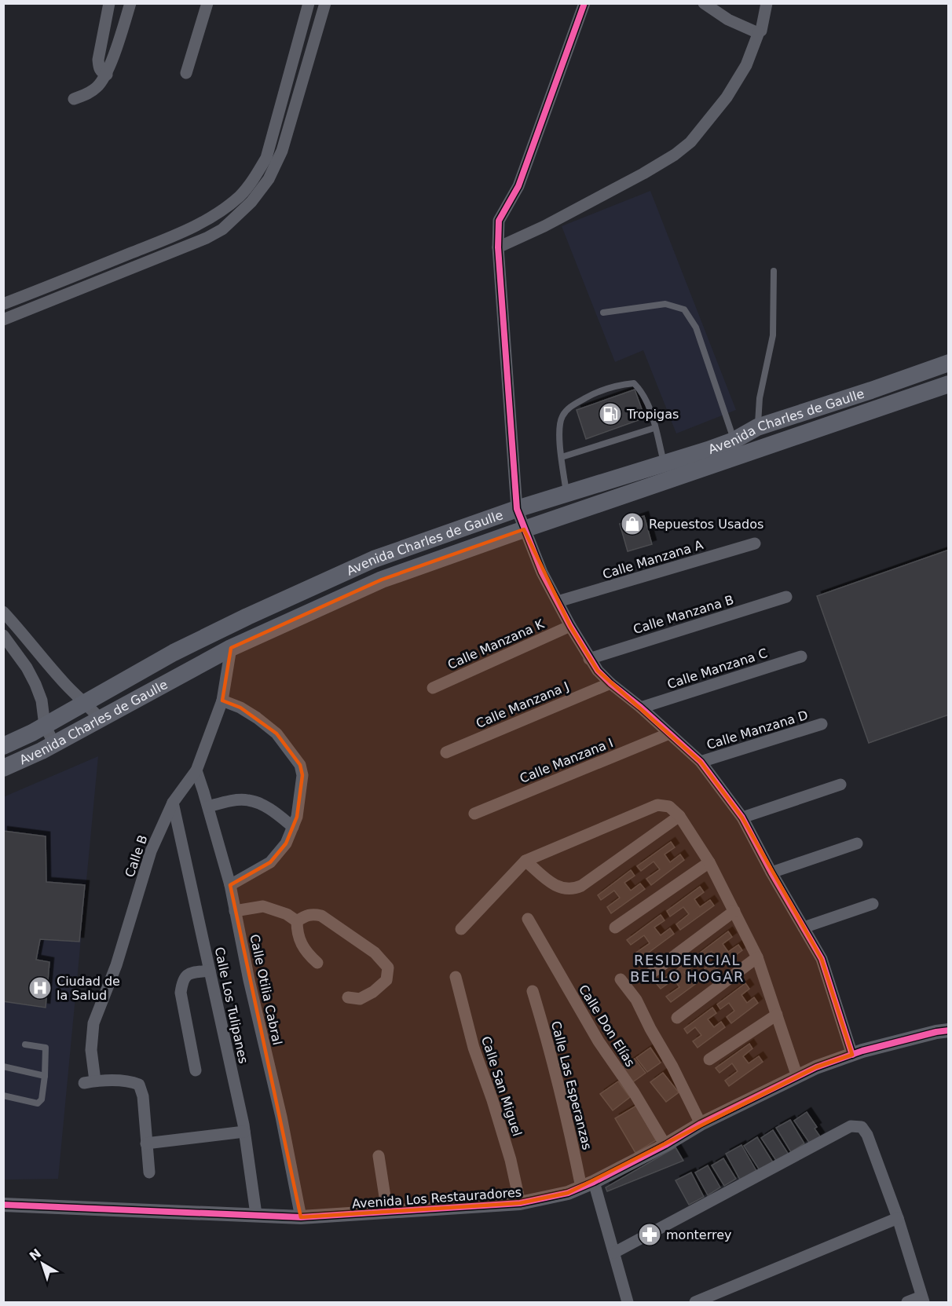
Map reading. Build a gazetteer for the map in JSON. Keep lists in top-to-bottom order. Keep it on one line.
{"streets":{"main road":["Avenida Charles de Gaulle"],"street":["Calle Manzana A","Calle Manzana B","Calle Manzana K","Calle Manzana C","Calle Manzana J","Calle Manzana D","Calle Manzana I","Calle B","Calle Otilia Cabral","Calle Los Tulipanes","Calle Don Elías","Calle Las Esperanzas","Calle San Miguel","Avenida Los Restauradores"]},"crossings":[["Avenida Charles de Gaulle","Calle B"],["Calle B","Calle Otilia Cabral"],["Calle B","Calle Los Tulipanes"],["Calle Otilia Cabral","Avenida Los Restauradores"],["Calle Los Tulipanes","Avenida Los Restauradores"],["Calle Don Elías","Avenida Los Restauradores"],["Calle Las Esperanzas","Avenida Los Restauradores"],["Calle San Miguel","Avenida Los Restauradores"]],"districts":["RESIDENCIAL BELLO HOGAR"],"places":{"fuel station":["Tropigas"],"shop":["Repuestos Usados"],"hospital":["Ciudad de la Salud"],"pharmacy":["monterrey"]},"north":"top left"}
